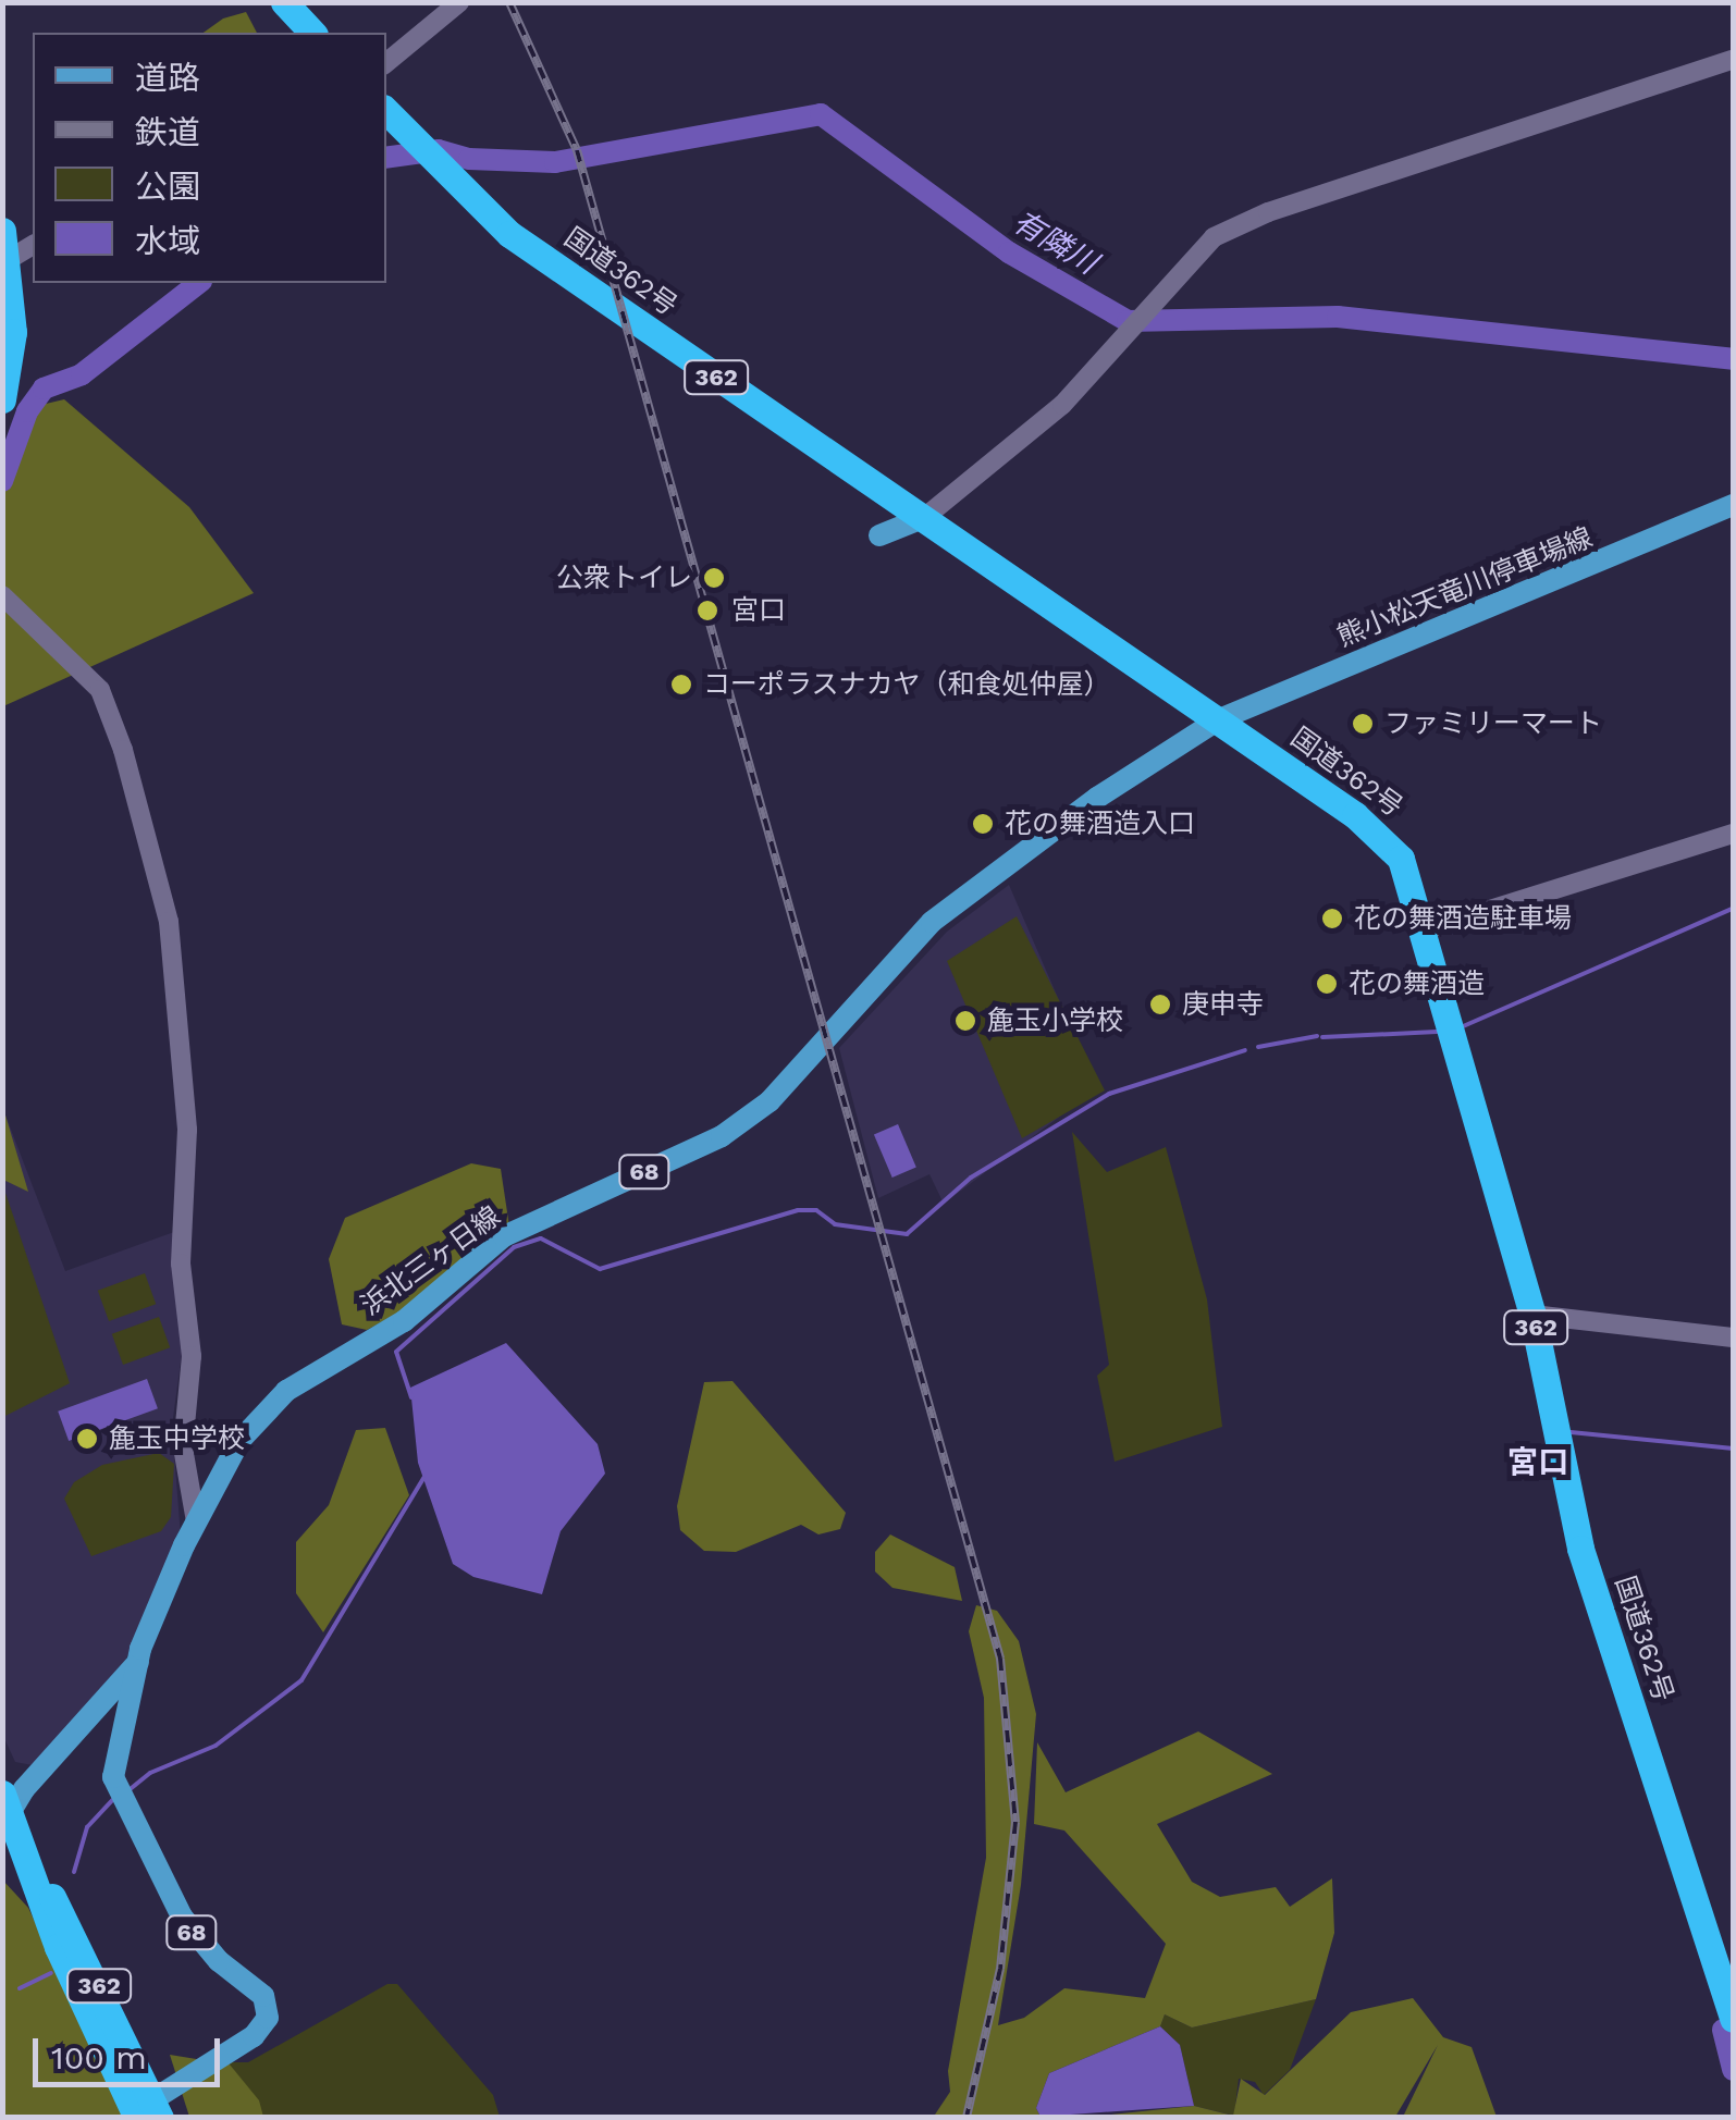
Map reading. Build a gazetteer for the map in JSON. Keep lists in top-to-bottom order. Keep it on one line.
{"streets":{"highway":["国道362号","362"],"main road":["熊小松天竜川停車場線","68","浜北三ヶ日線"]},"crossings":[["国道362号","熊小松天竜川停車場線"],["国道362号","浜北三ヶ日線"],["362","浜北三ヶ日線"],["熊小松天竜川停車場線","浜北三ヶ日線"]],"districts":["宮口"],"water":["有隣川"],"places":["公衆トイレ","宮口","コーポラスナカヤ（和食処仲屋）","ファミリーマート","花の舞酒造入口","花の舞酒造駐車場","花の舞酒造","庚申寺","麁玉小学校","麁玉中学校"],"legend":["道路","鉄道","公園","水域"],"scale_bar":"100 m"}
